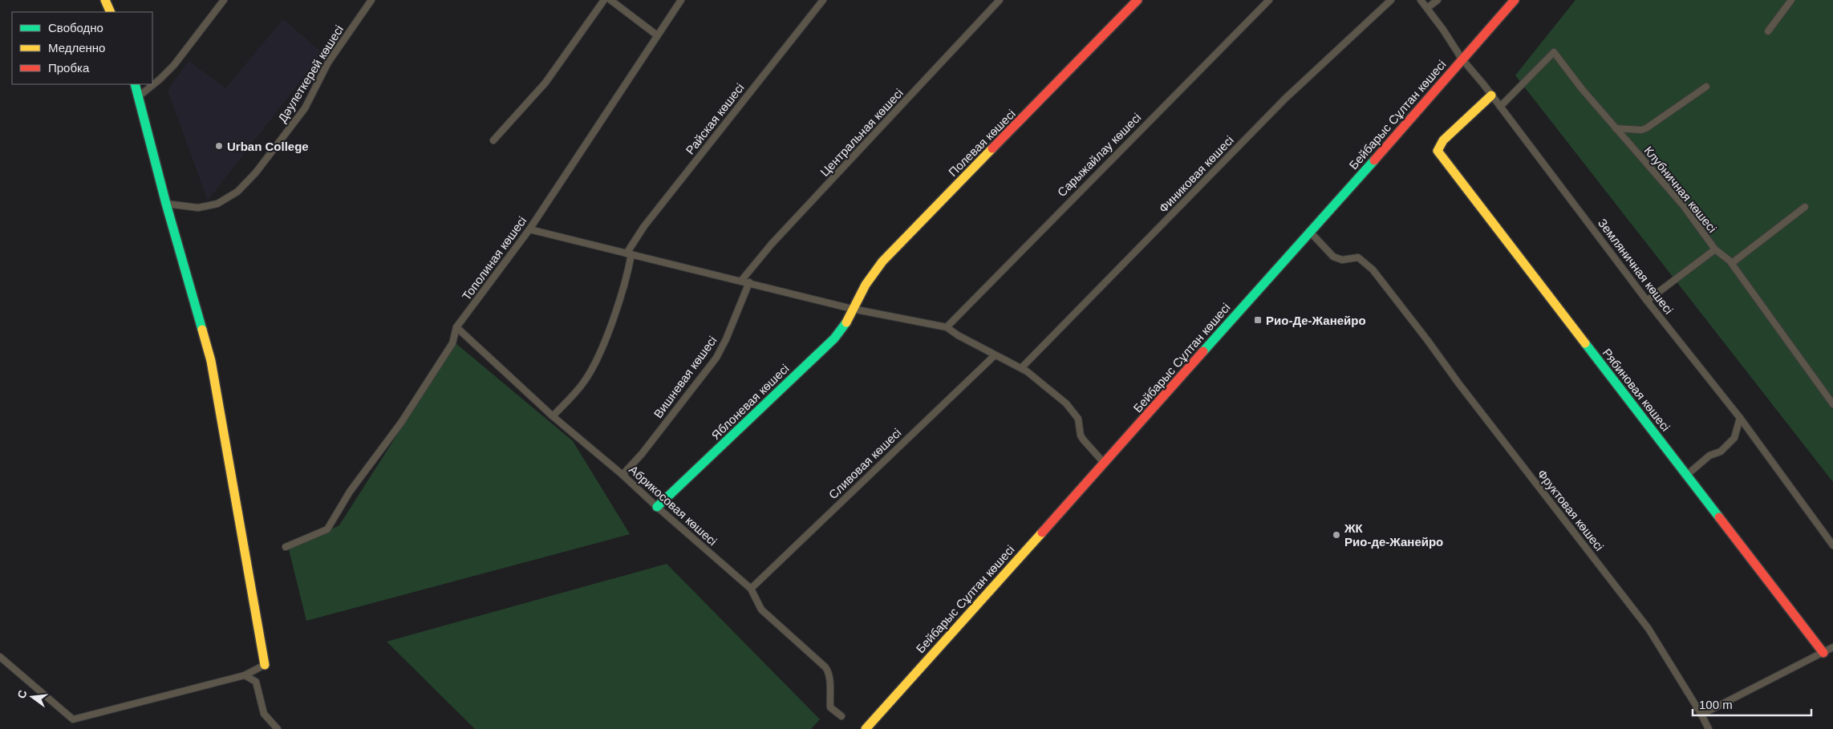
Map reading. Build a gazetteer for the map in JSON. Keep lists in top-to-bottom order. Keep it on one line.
{"streets":{"street":["Дәулеткерей көшесі","Бейбарыс Сұлтан көшесі","Райская көшесі","Центральная көшесі","Полевая көшесі","Сарыжайлау көшесі","Финиковая көшесі","Клубничная көшесі","Тополиная көшесі","Земляничная көшесі","Вишневая көшесі","Рябиновая көшесі","Яблоневая көшесі","Сливовая көшесі","Абрикосовая көшесі","Фруктовая көшесі"]},"crossings":[["Бейбарыс Сұлтан көшесі","Земляничная көшесі"],["Бейбарыс Сұлтан көшесі","Фруктовая көшесі"],["Полевая көшесі","Яблоневая көшесі"],["Клубничная көшесі","Земляничная көшесі"],["Тополиная көшесі","Абрикосовая көшесі"],["Земляничная көшесі","Рябиновая көшесі"],["Вишневая көшесі","Абрикосовая көшесі"],["Яблоневая көшесі","Абрикосовая көшесі"],["Сливовая көшесі","Абрикосовая көшесі"]],"places":{"other":["Urban College","ЖК Рио-де-Жанейро"],"transit":["Рио-Де-Жанейро"]},"legend":["Свободно","Медленно","Пробка"],"scale_bar":"100 m","north":"left"}
